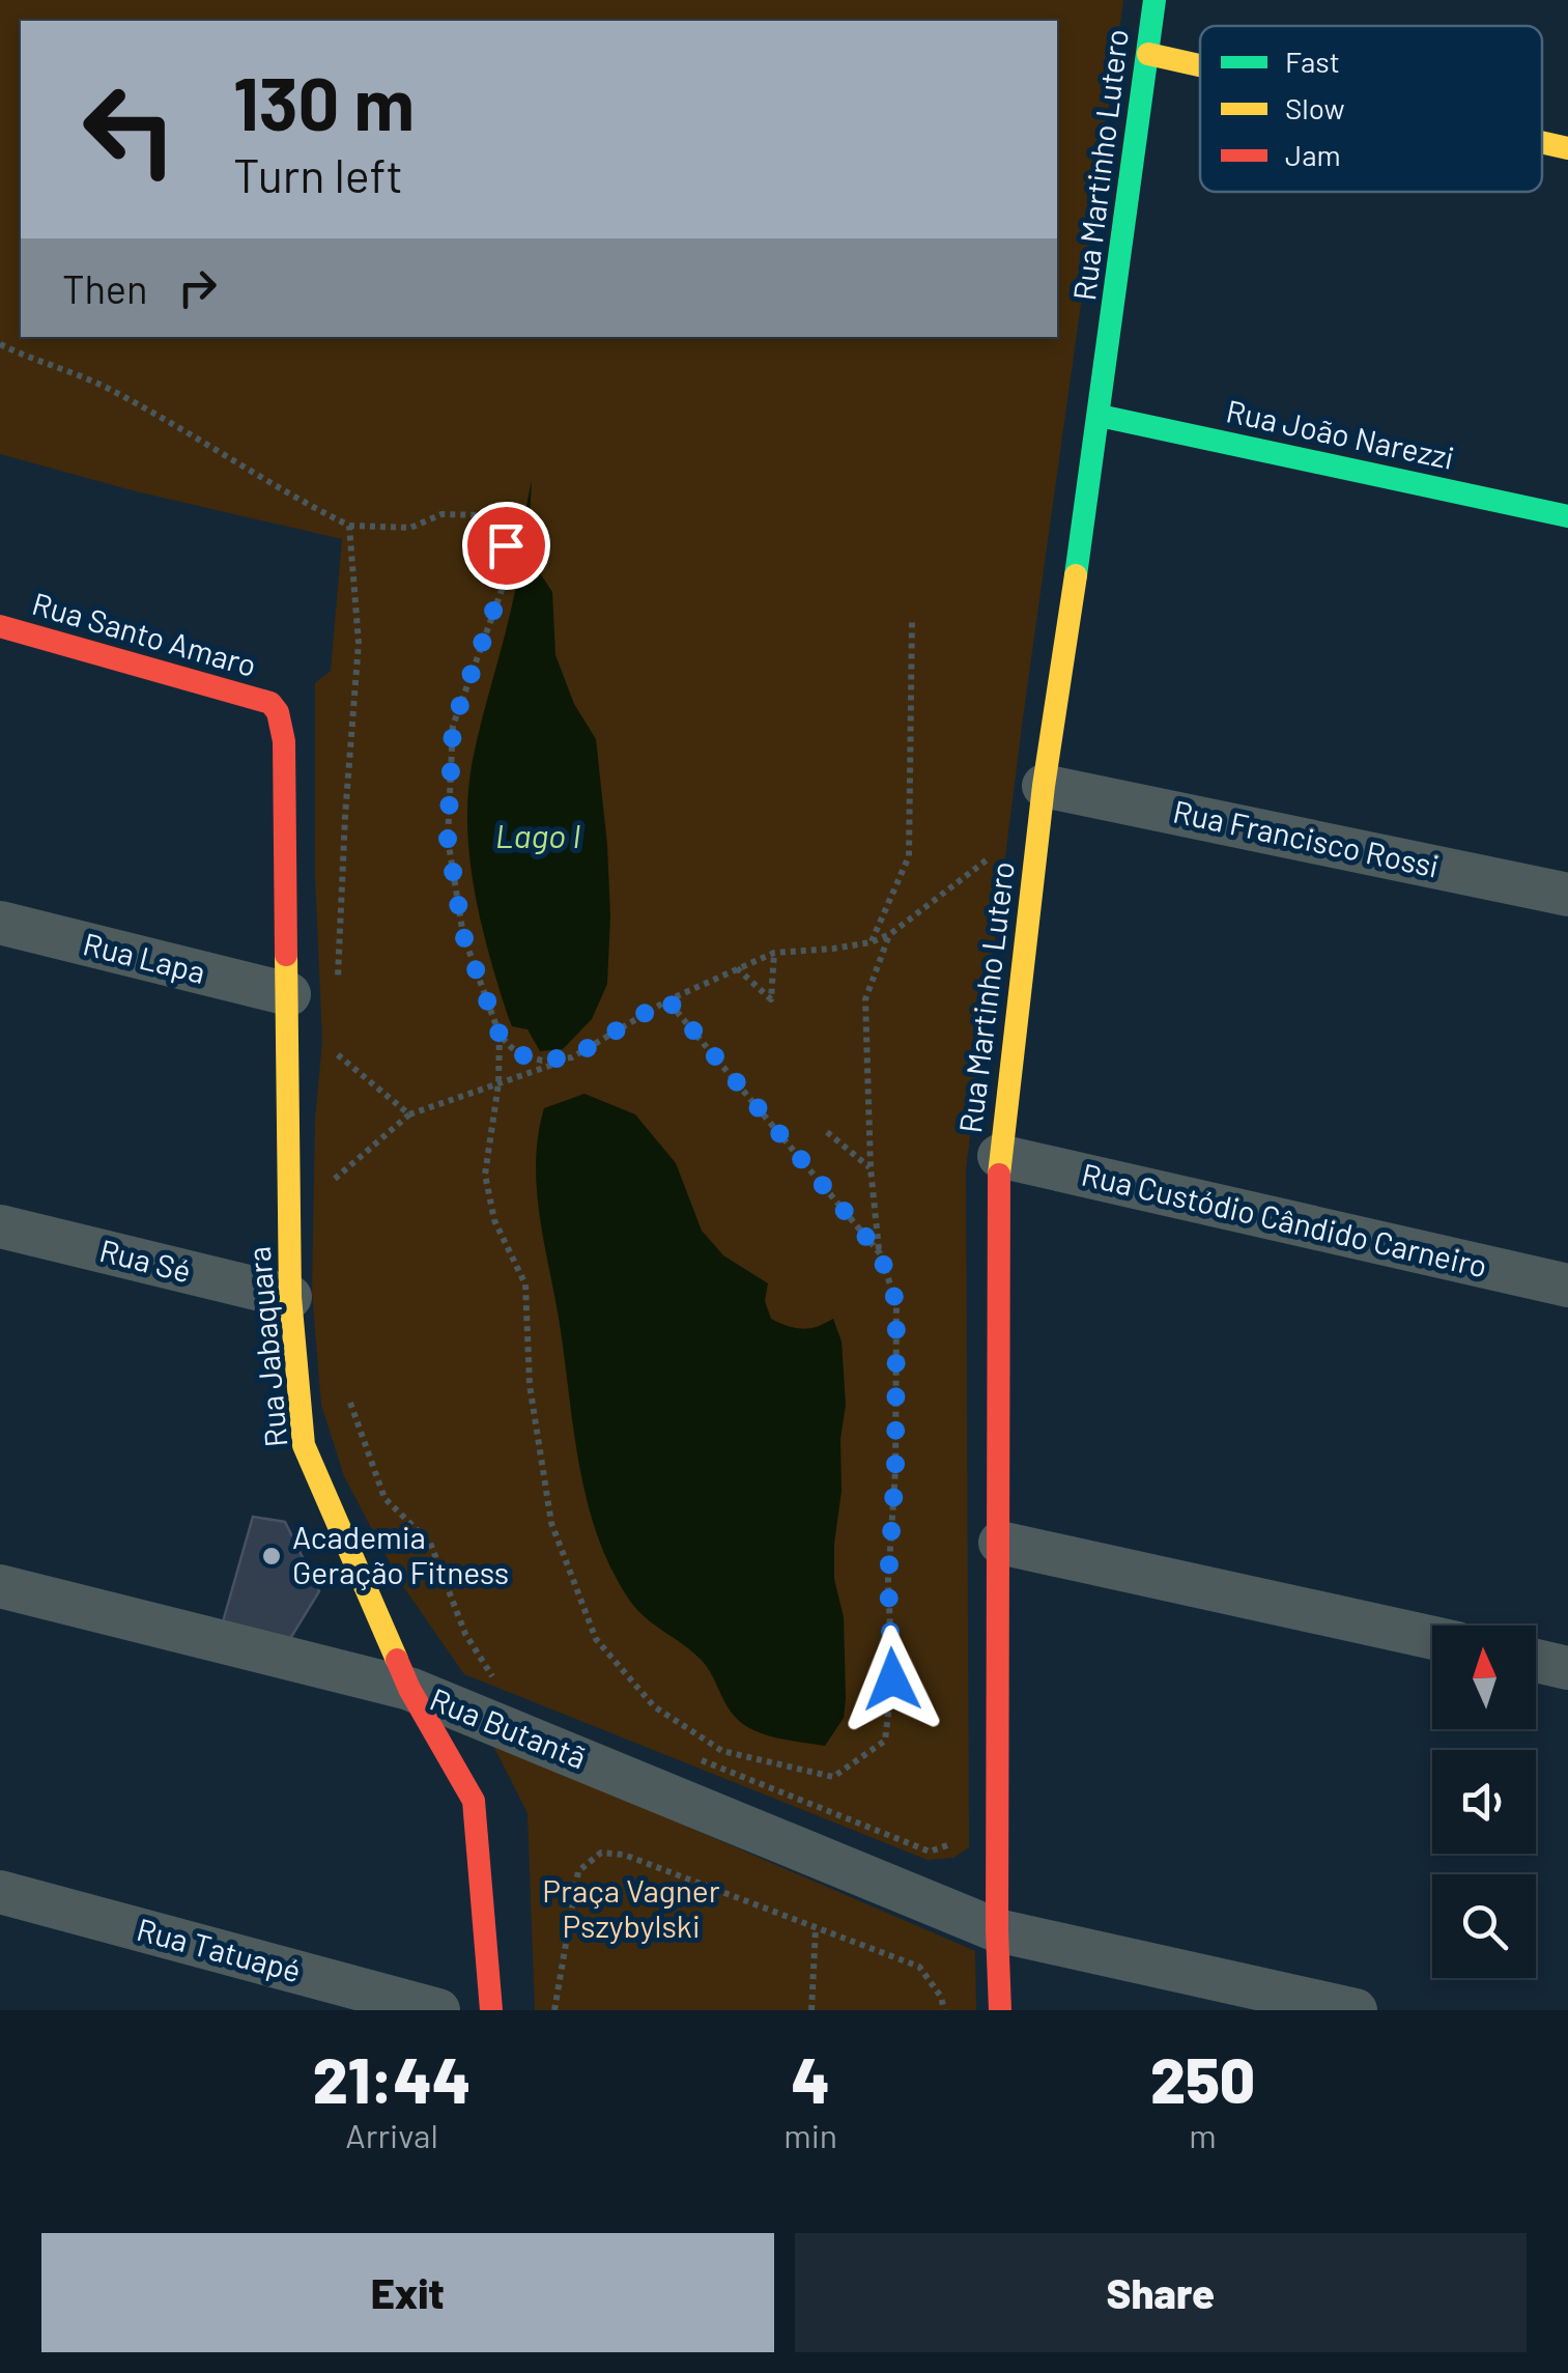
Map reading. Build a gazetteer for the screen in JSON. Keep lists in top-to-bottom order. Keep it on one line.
{"streets":{"street":["Rua Martinho Lutero","Rua João Narezzi","Rua Santo Amaro","Rua Francisco Rossi","Rua Lapa","Rua Custódio Cândido Carneiro","Rua Sé","Rua Jabaquara","Rua Butantã","Rua Tatuapé"]},"crossings":[["Rua Martinho Lutero","Rua João Narezzi"],["Rua Martinho Lutero","Rua Francisco Rossi"],["Rua Martinho Lutero","Rua Custódio Cândido Carneiro"],["Rua Martinho Lutero","Rua Butantã"],["Rua Santo Amaro","Rua Jabaquara"],["Rua Lapa","Rua Jabaquara"],["Rua Sé","Rua Jabaquara"],["Rua Jabaquara","Rua Butantã"]],"water":["Lago I"],"parks":["Praça Vagner Pszybylski"],"places":["Academia Geração Fitness"],"legend":["Fast","Slow","Jam"],"north":"top","page":{"turn":["130 m","Turn left"],"then":"Then","eta":["21:44","Arrival","4","min","250","m"],"buttons":["Exit","Share"]}}
